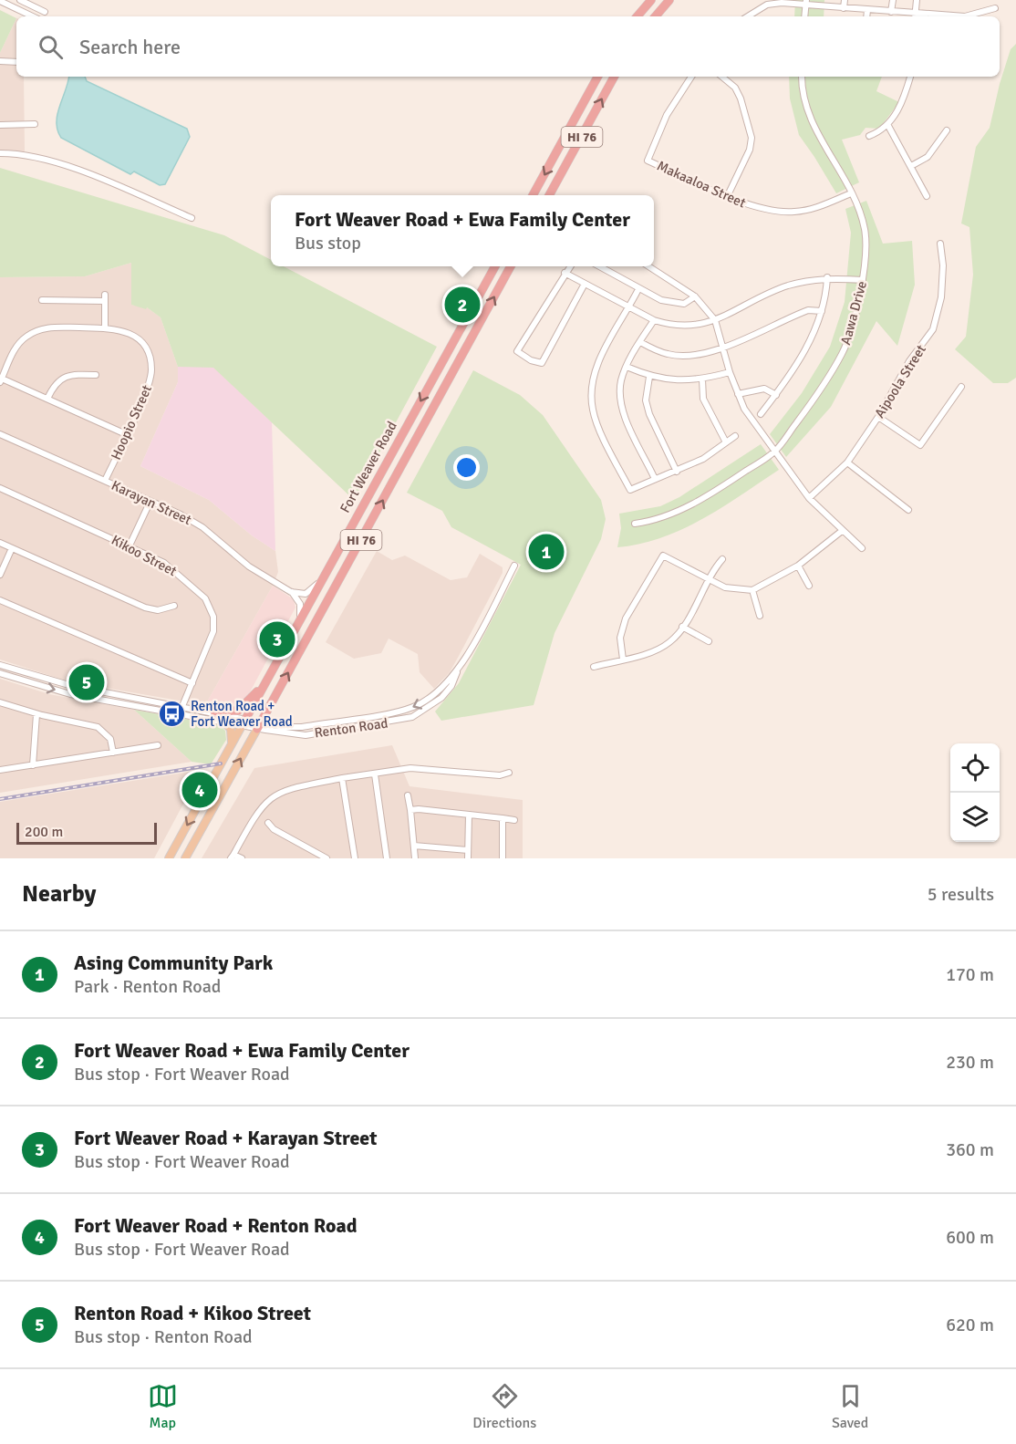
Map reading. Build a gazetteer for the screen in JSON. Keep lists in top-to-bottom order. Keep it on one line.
{"streets":{"highway":["HI 76","Fort Weaver Road"],"street":["Makaaloa Street","Aawa Drive","Aipoola Street","Hoopio Street","Karayan Street","Kikoo Street","Renton Road"]},"crossings":[["Makaaloa Street","Aawa Drive"],["Hoopio Street","Karayan Street"],["Fort Weaver Road","Renton Road"],["Kikoo Street","Renton Road"]],"places":{"bus stop":["Renton Road + Fort Weaver Road"]},"scale_bar":"200 m","page":{"search":"Search here","popup":["Fort Weaver Road + Ewa Family Center","Bus stop"],"pins":["2","1","3","5","4"],"scale":"200 m","heading":["Nearby","5 results"],"list":[{"mark":"1","name":"Asing Community Park","note":"Park · Renton Road","value":"170 m"},{"mark":"2","name":"Fort Weaver Road + Ewa Family Center","note":"Bus stop · Fort Weaver Road","value":"230 m"},{"mark":"3","name":"Fort Weaver Road + Karayan Street","note":"Bus stop · Fort Weaver Road","value":"360 m"},{"mark":"4","name":"Fort Weaver Road + Renton Road","note":"Bus stop · Fort Weaver Road","value":"600 m"},{"mark":"5","name":"Renton Road + Kikoo Street","note":"Bus stop · Renton Road","value":"620 m"}],"nav":["Map","Directions","Saved"]}}
